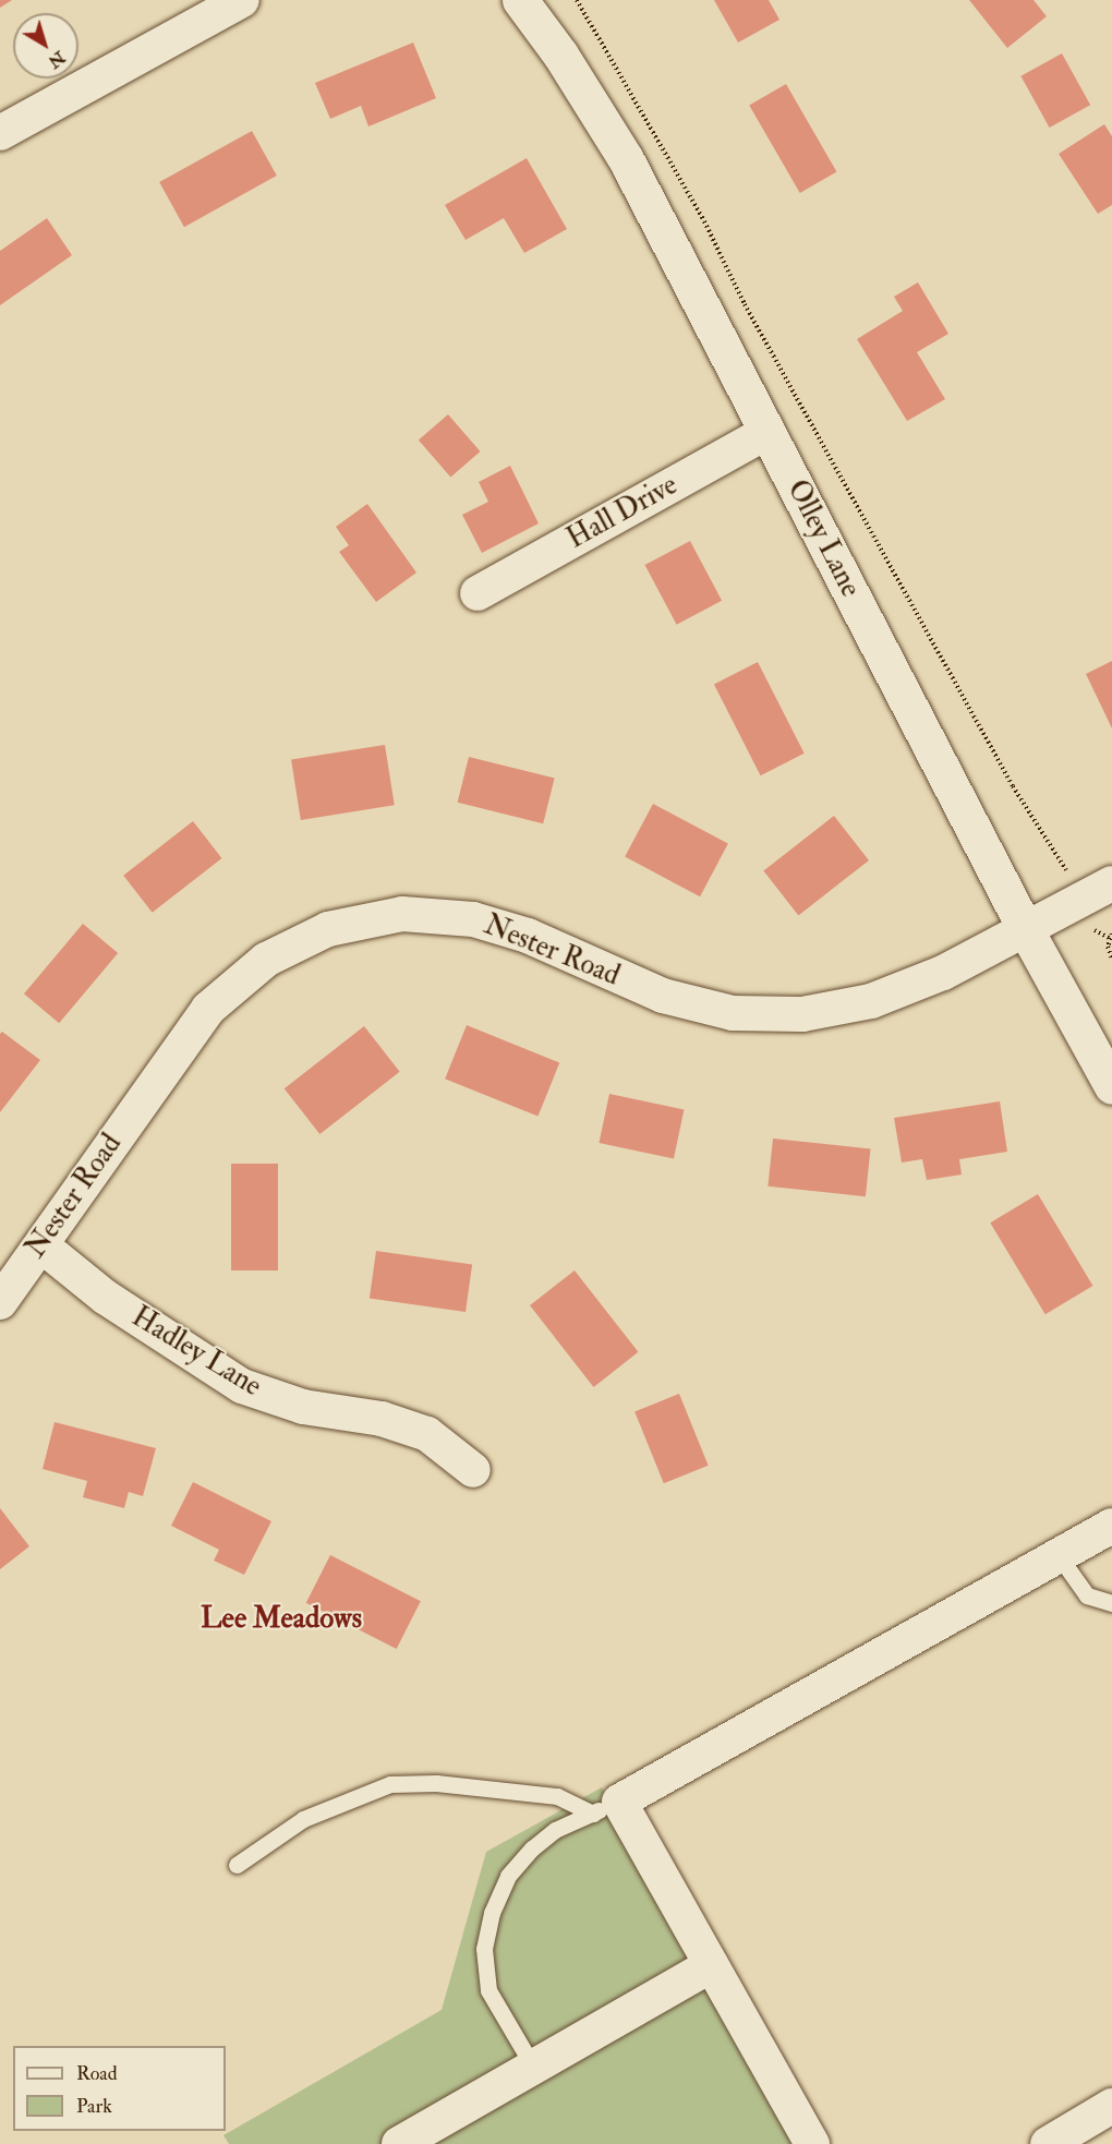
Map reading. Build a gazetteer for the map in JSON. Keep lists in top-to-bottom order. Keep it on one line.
{"streets":{"main road":["Olley Lane"],"street":["Hall Drive","Nester Road","Hadley Lane"]},"crossings":[["Hall Drive","Olley Lane"],["Olley Lane","Nester Road"],["Nester Road","Hadley Lane"]],"districts":["Lee Meadows"],"legend":["Road","Park"],"north":"bottom right"}
